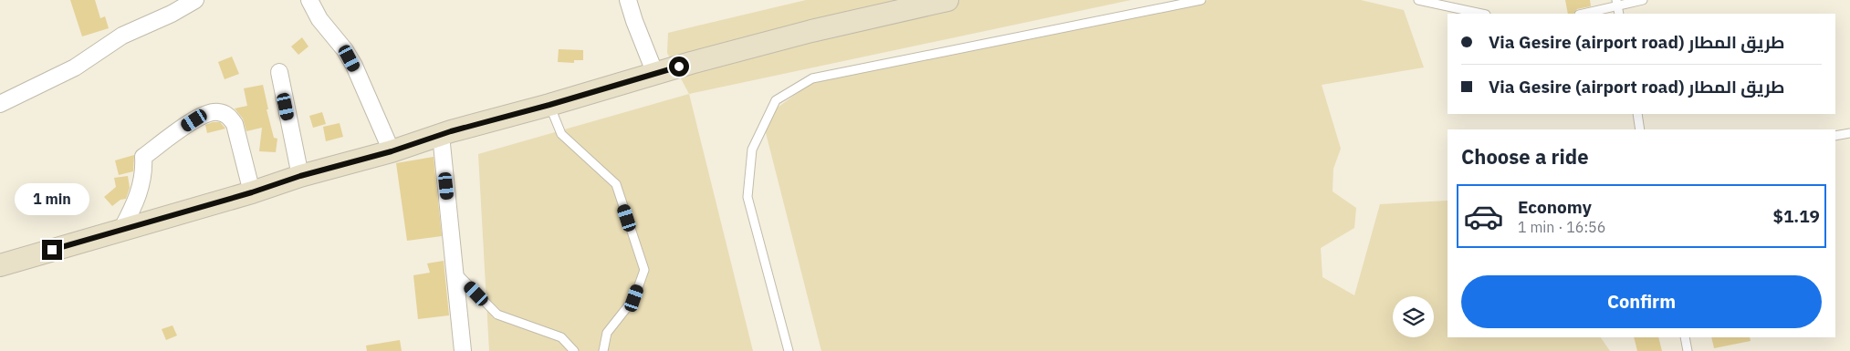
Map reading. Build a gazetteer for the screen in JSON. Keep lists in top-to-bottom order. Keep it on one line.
{"page":{"banner":["Via Gesire (airport road) طريق المطار","Via Gesire (airport road) طريق المطار"],"heading":"Choose a ride","bubble":"1 min","list":[{"name":"Economy","note":"1 min · 16:56","value":"$1.19"}],"buttons":"Confirm"}}
